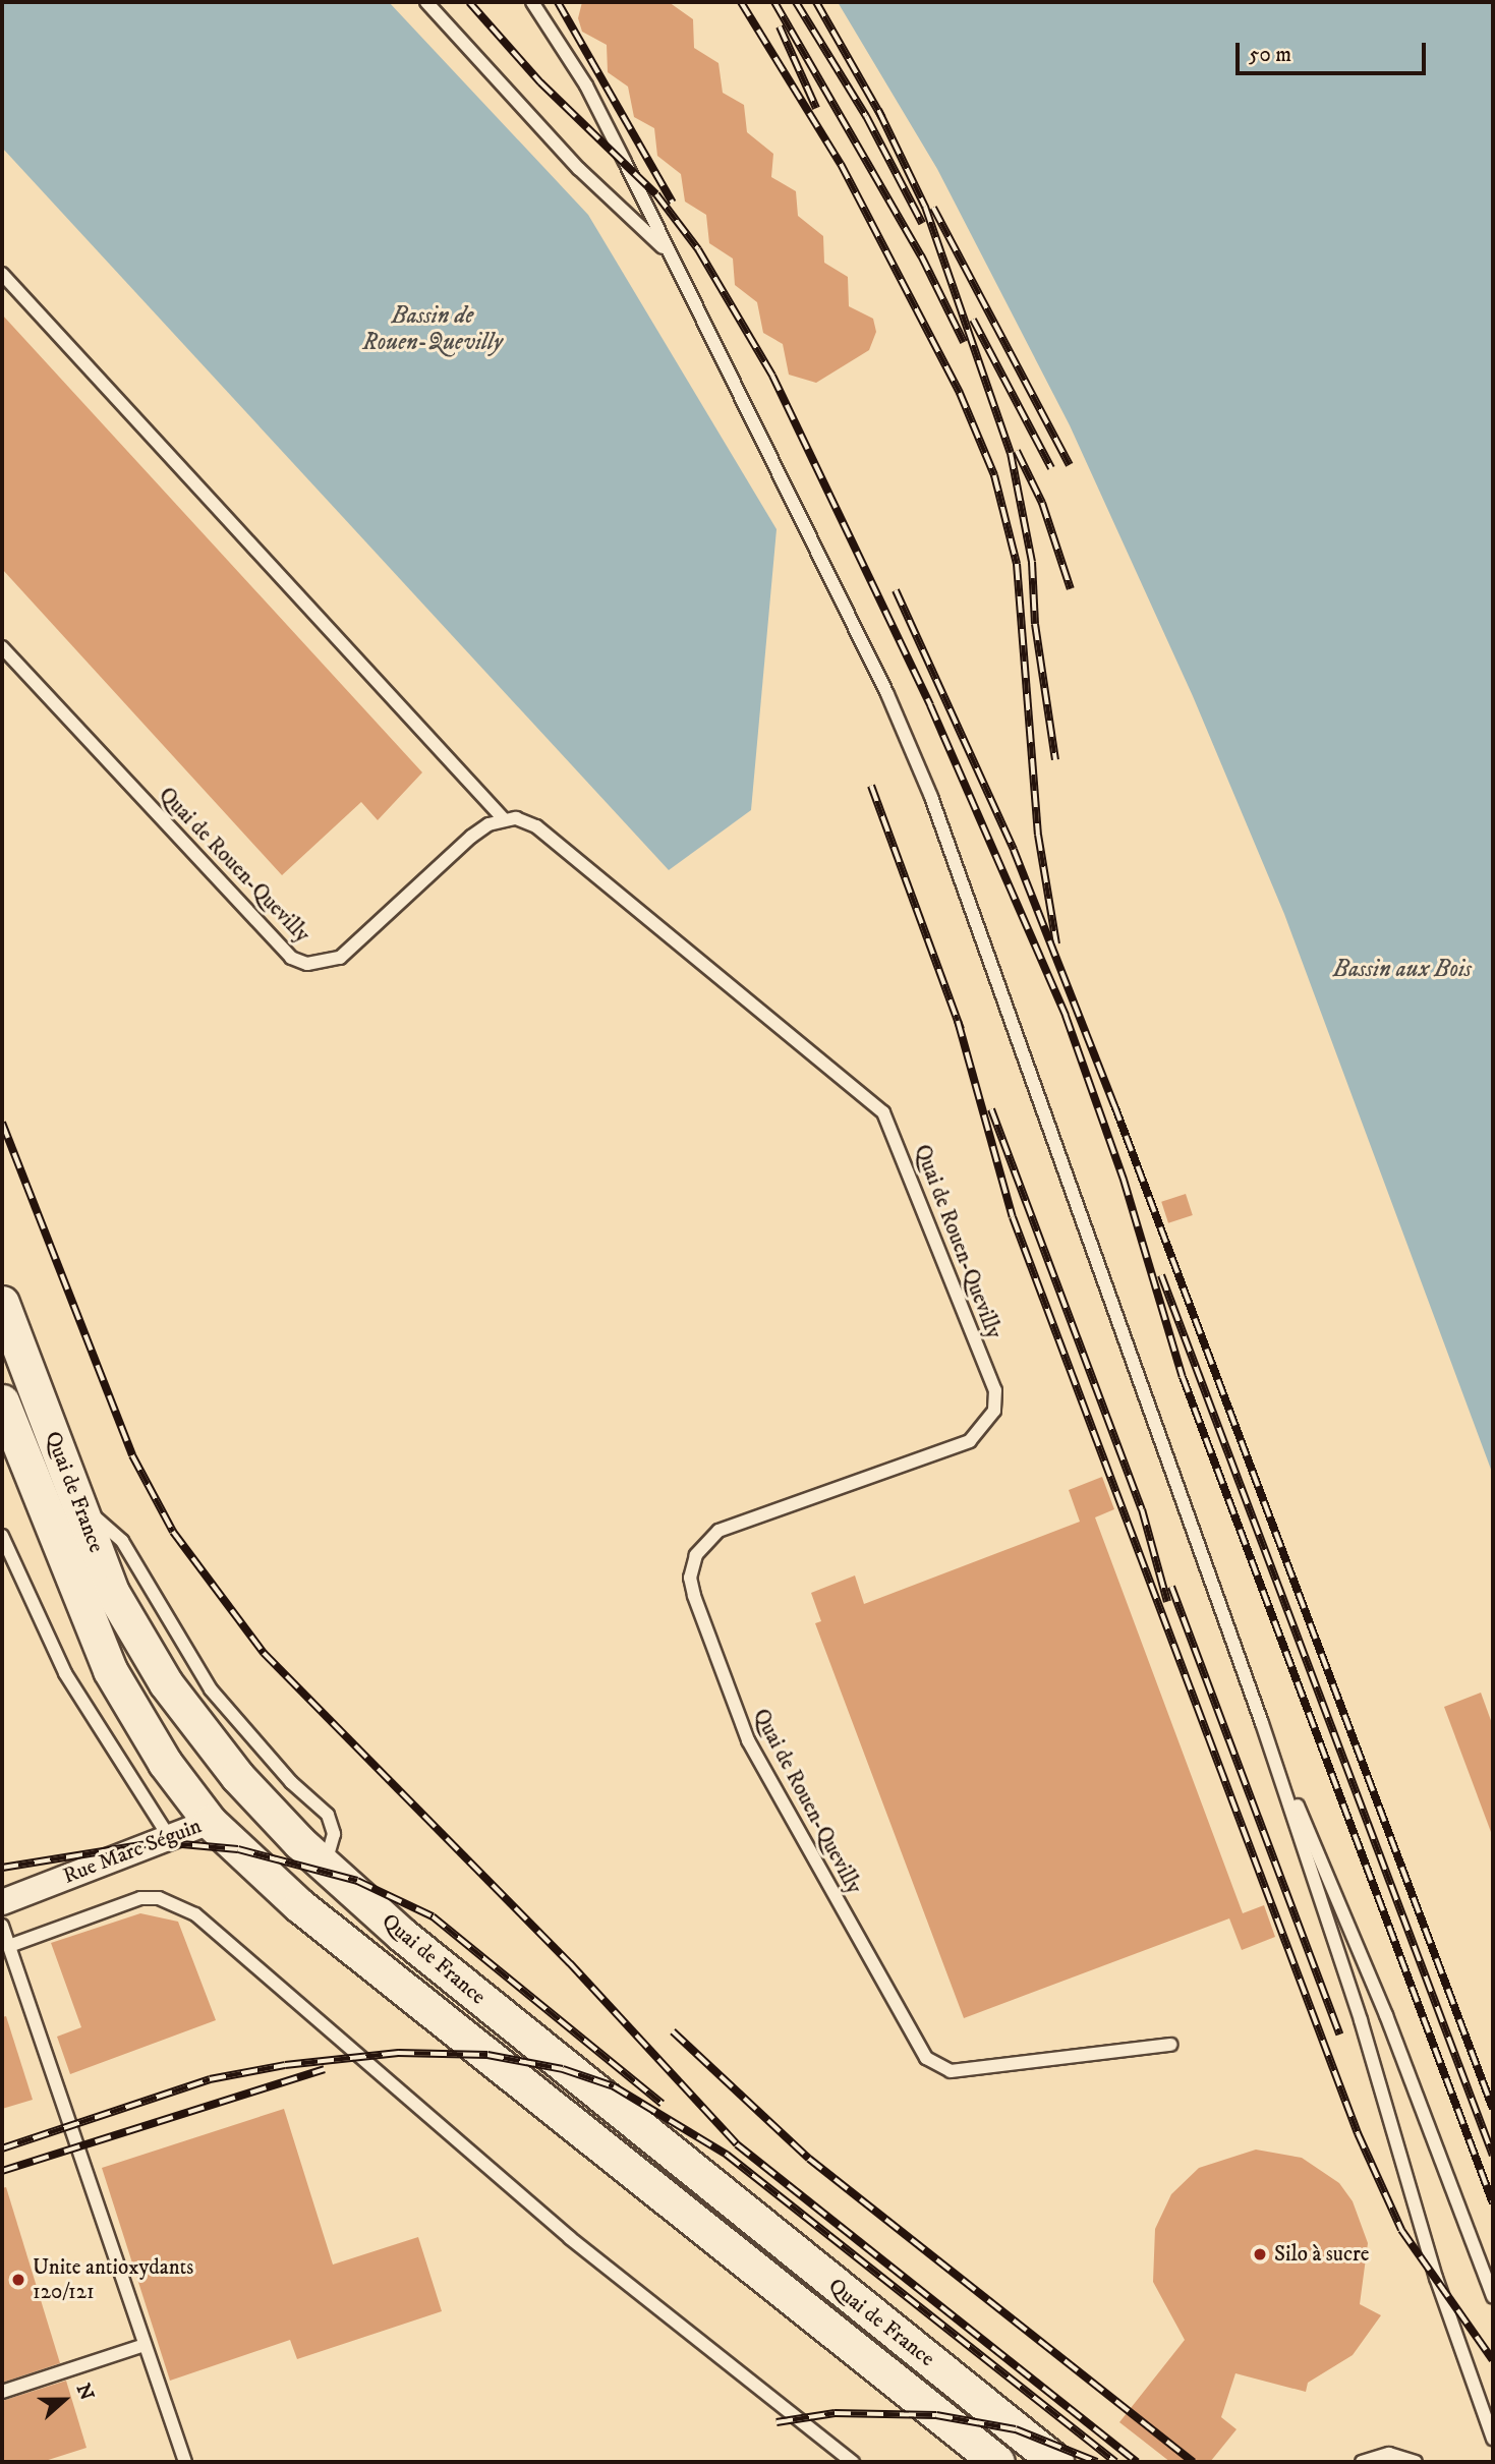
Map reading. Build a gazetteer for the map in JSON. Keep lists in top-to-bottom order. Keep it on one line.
{"streets":{"main road":["Quai de France","Rue Marc Séguin"],"lane":["Quai de Rouen-Quevilly"]},"crossings":[["Quai de France","Rue Marc Séguin"]],"water":["Bassin de Rouen-Quevilly","Bassin aux Bois"],"places":["Silo à sucre","Unite antioxydants 120/121"],"scale_bar":"50 m","north":"right"}
